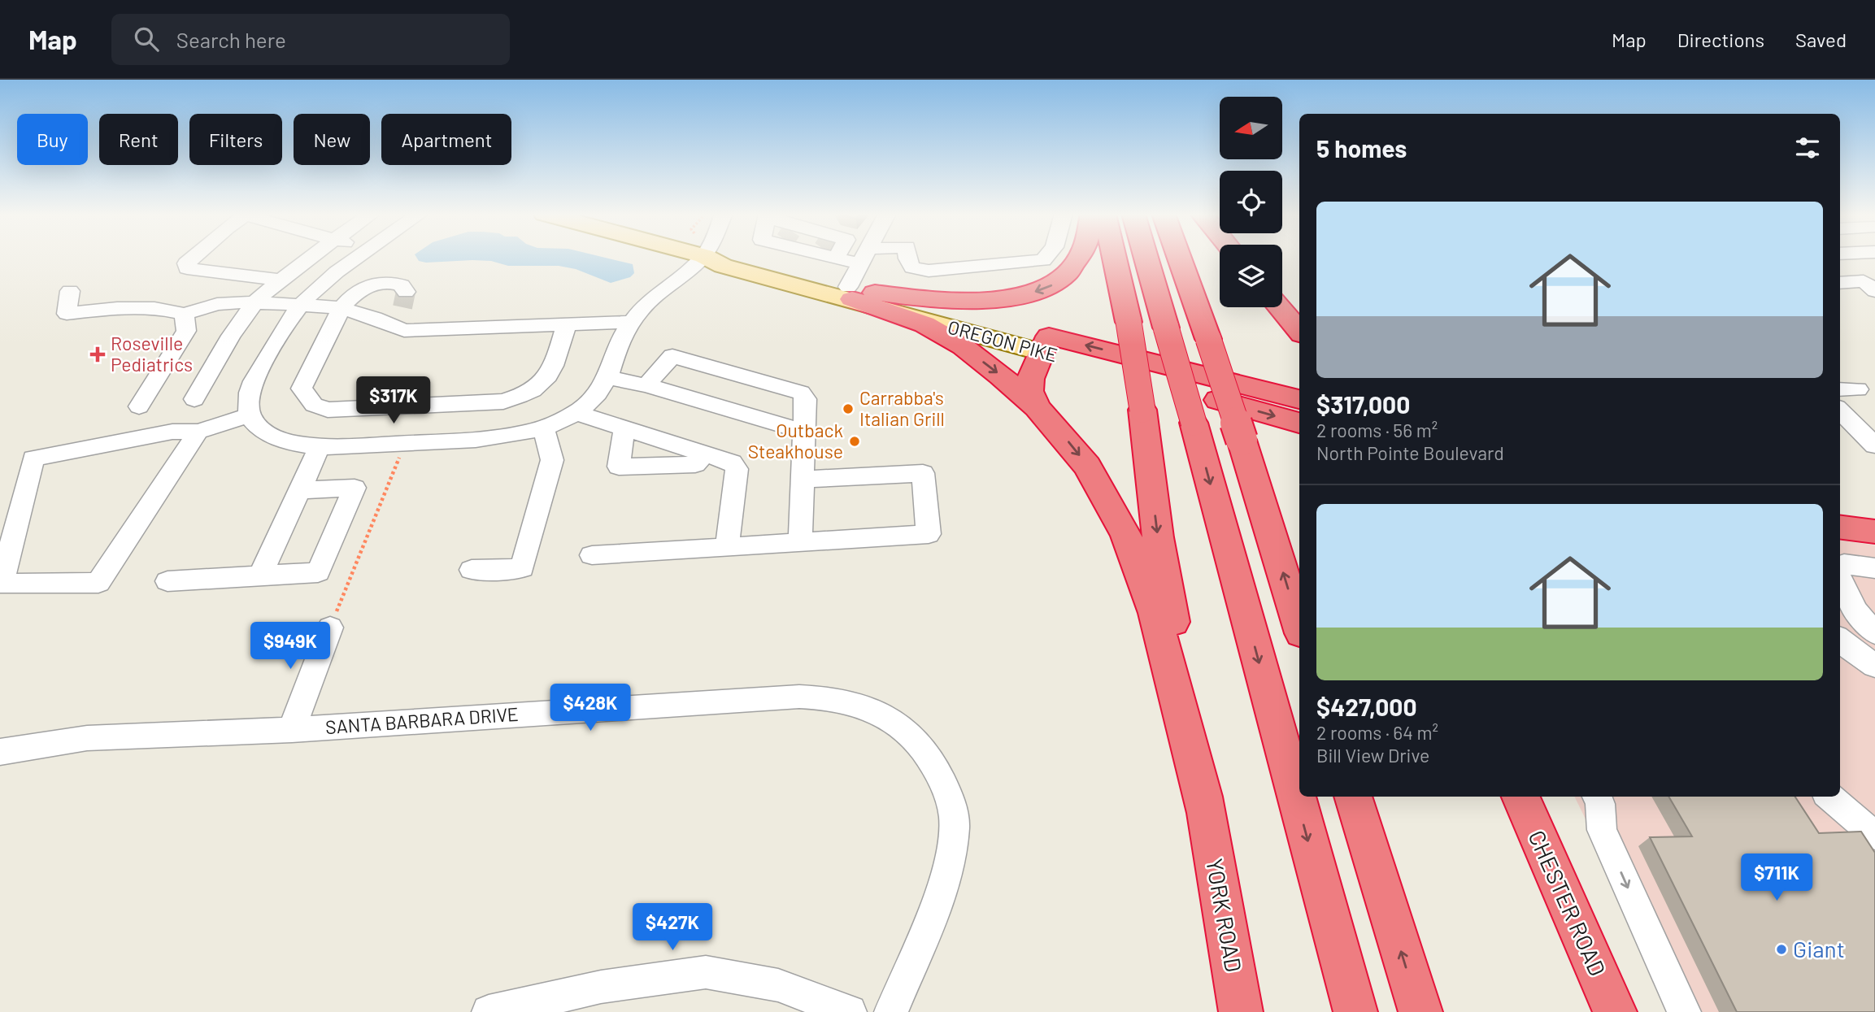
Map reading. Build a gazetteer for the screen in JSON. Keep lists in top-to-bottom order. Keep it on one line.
{"streets":{"highway":["OREGON PIKE","CHESTER ROAD","YORK ROAD"],"street":["SANTA BARBARA DRIVE"]},"places":{"health":["Roseville Pediatrics"],"other":["Carrabba's Italian Grill","Outback Steakhouse","Giant"]},"north":"left","page":{"header":"Map","search":"Search here","nav":["Map","Directions","Saved"],"chip":["Buy","Rent","Filters","New","Apartment"],"heading":"5 homes","list":[{"name":"$317,000","note":"2 rooms · 56 m² · North Pointe Boulevard"},{"name":"$427,000","note":"2 rooms · 64 m² · Bill View Drive"}],"price":["$317K","$949K","$428K","$711K","$427K"]}}
